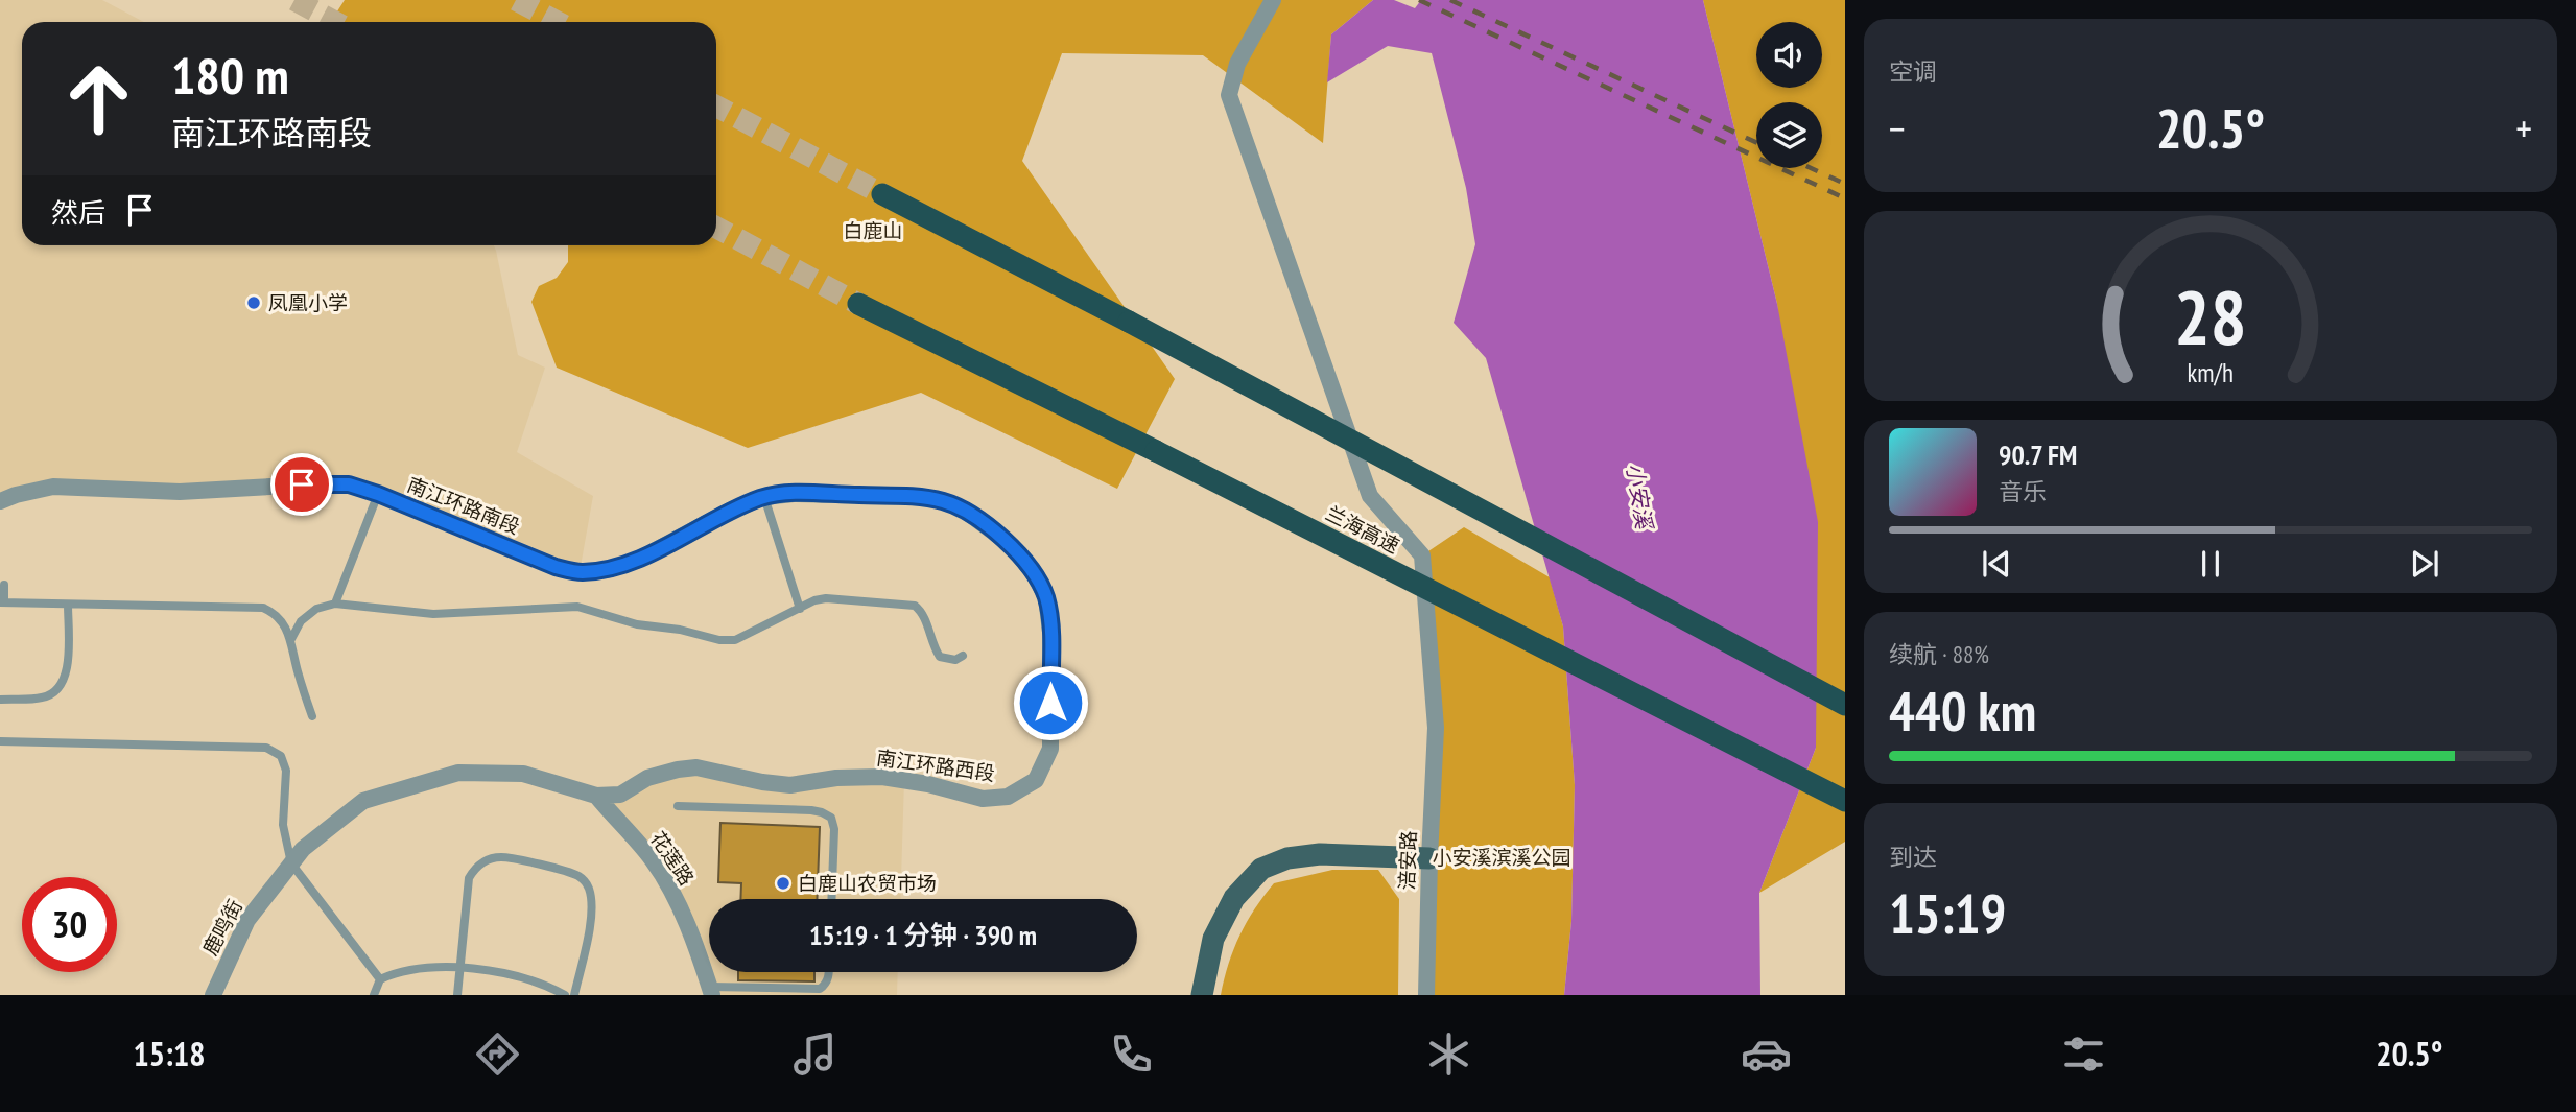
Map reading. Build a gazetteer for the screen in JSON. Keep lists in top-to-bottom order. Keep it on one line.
{"streets":{"highway":["兰海高速"],"street":["南江环路南段","南江环路西段","花莲路","涪安路","鹿鸣街"]},"crossings":[["南江环路南段","南江环路西段"],["南江环路西段","花莲路"],["南江环路西段","鹿鸣街"]],"water":["小安溪"],"parks":["白鹿山","小安溪滨溪公园"],"places":["凤凰小学","白鹿山农贸市场"],"page":{"tile":["空调",["续航 · 88%","440 km"],["到达","15:19"]],"turn":["180 m","南江环路南段"],"heat":["−","20.5°","+"],"then":"然后","song":["90.7 FM","音乐"],"limit":"30","trip":"15:19 · 1 分钟 · 390 m","tabs":["15:18","20.5°"],"gauge":["28","km/h"]}}
